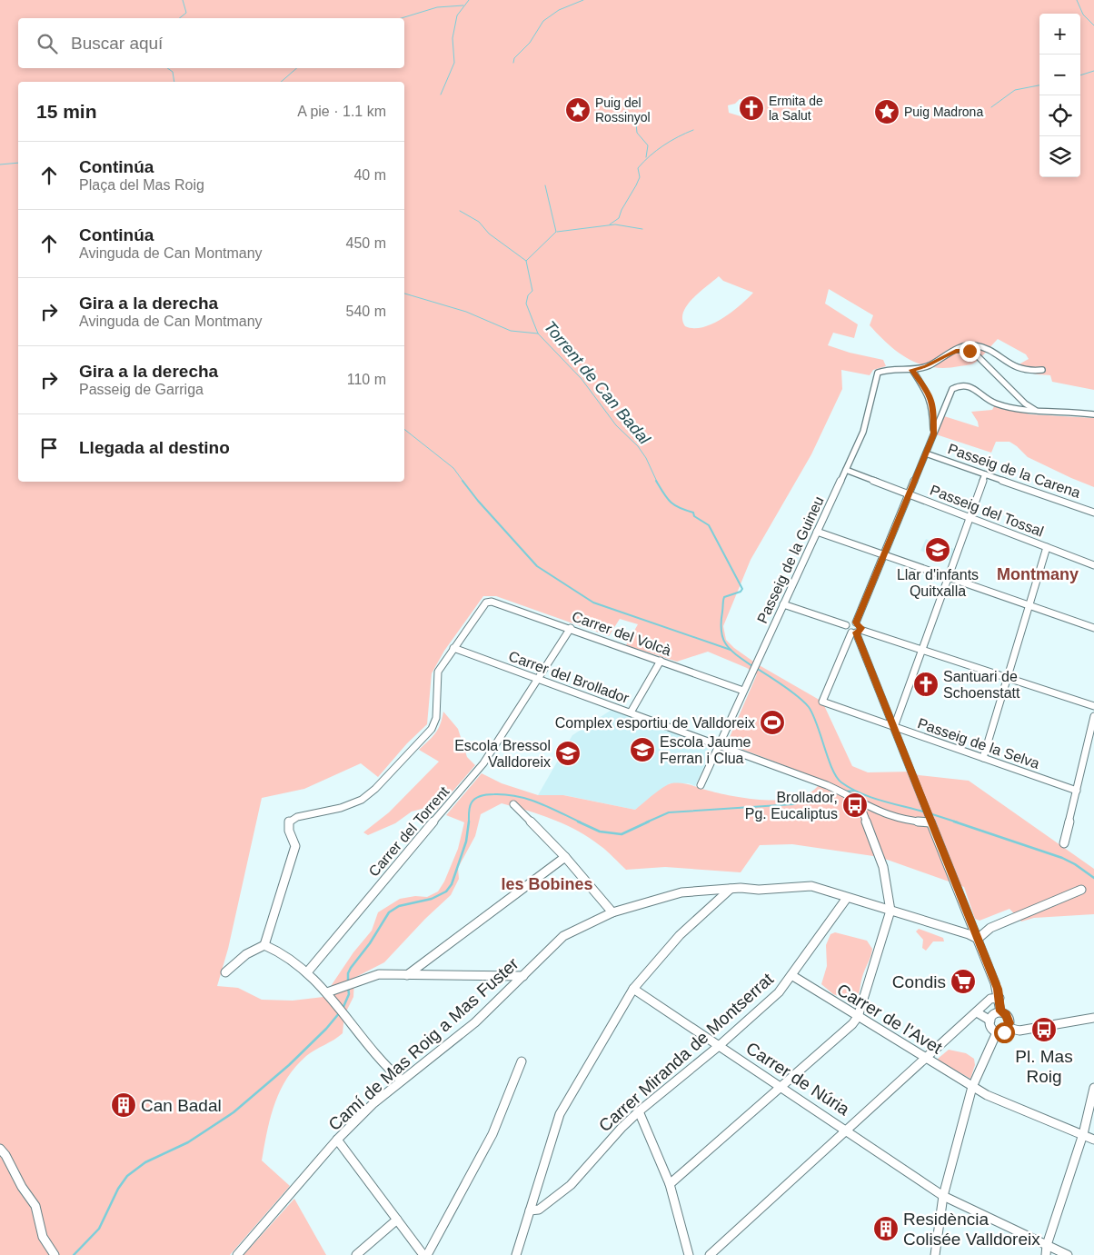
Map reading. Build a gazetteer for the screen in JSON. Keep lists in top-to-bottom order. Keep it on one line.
{"streets":{"street":["Passeig de la Carena","Passeig del Tossal","Passeig de la Guineu","Carrer del Volcà","Carrer del Brollador","Passeig de la Selva","Carrer del Torrent","Carrer de l'Avet","Camí de Mas Roig a Mas Fuster","Carrer Miranda de Montserrat","Carrer de Núria"]},"crossings":[["Passeig del Tossal","Passeig de la Guineu"],["Passeig de la Guineu","Carrer del Volcà"],["Passeig de la Guineu","Carrer del Brollador"],["Carrer del Volcà","Carrer del Brollador"],["Carrer del Volcà","Carrer del Torrent"],["Carrer del Brollador","Carrer del Torrent"],["Carrer de l'Avet","Carrer Miranda de Montserrat"],["Camí de Mas Roig a Mas Fuster","Carrer Miranda de Montserrat"],["Carrer Miranda de Montserrat","Carrer de Núria"]],"districts":["Montmany","les Bobines"],"water":["Torrent de Can Badal"],"places":{"church":["Ermita de la Salut","Santuari de Schoenstatt"],"place":["Puig del Rossinyol","Puig Madrona"],"school or university":["Llar d'infants Quitxalla","Escola Jaume Ferran i Clua","Escola Bressol Valldoreix"],"sports":["Complex esportiu de Valldoreix"],"bus stop":["Brollador, Pg. Eucaliptus","Pl. Mas Roig"],"supermarket":["Condis"],"building":["Can Badal","Residència Colisée Valldoreix"]},"page":{"map_buttons":["+","−"],"search":"Buscar aquí","heading":["15 min","A pie · 1.1 km"],"list":[["Continúa","Plaça del Mas Roig","40 m"],["Continúa","Avinguda de Can Montmany","450 m"],["Gira a la derecha","Avinguda de Can Montmany","540 m"],["Gira a la derecha","Passeig de Garriga","110 m"],"Llegada al destino"]}}
